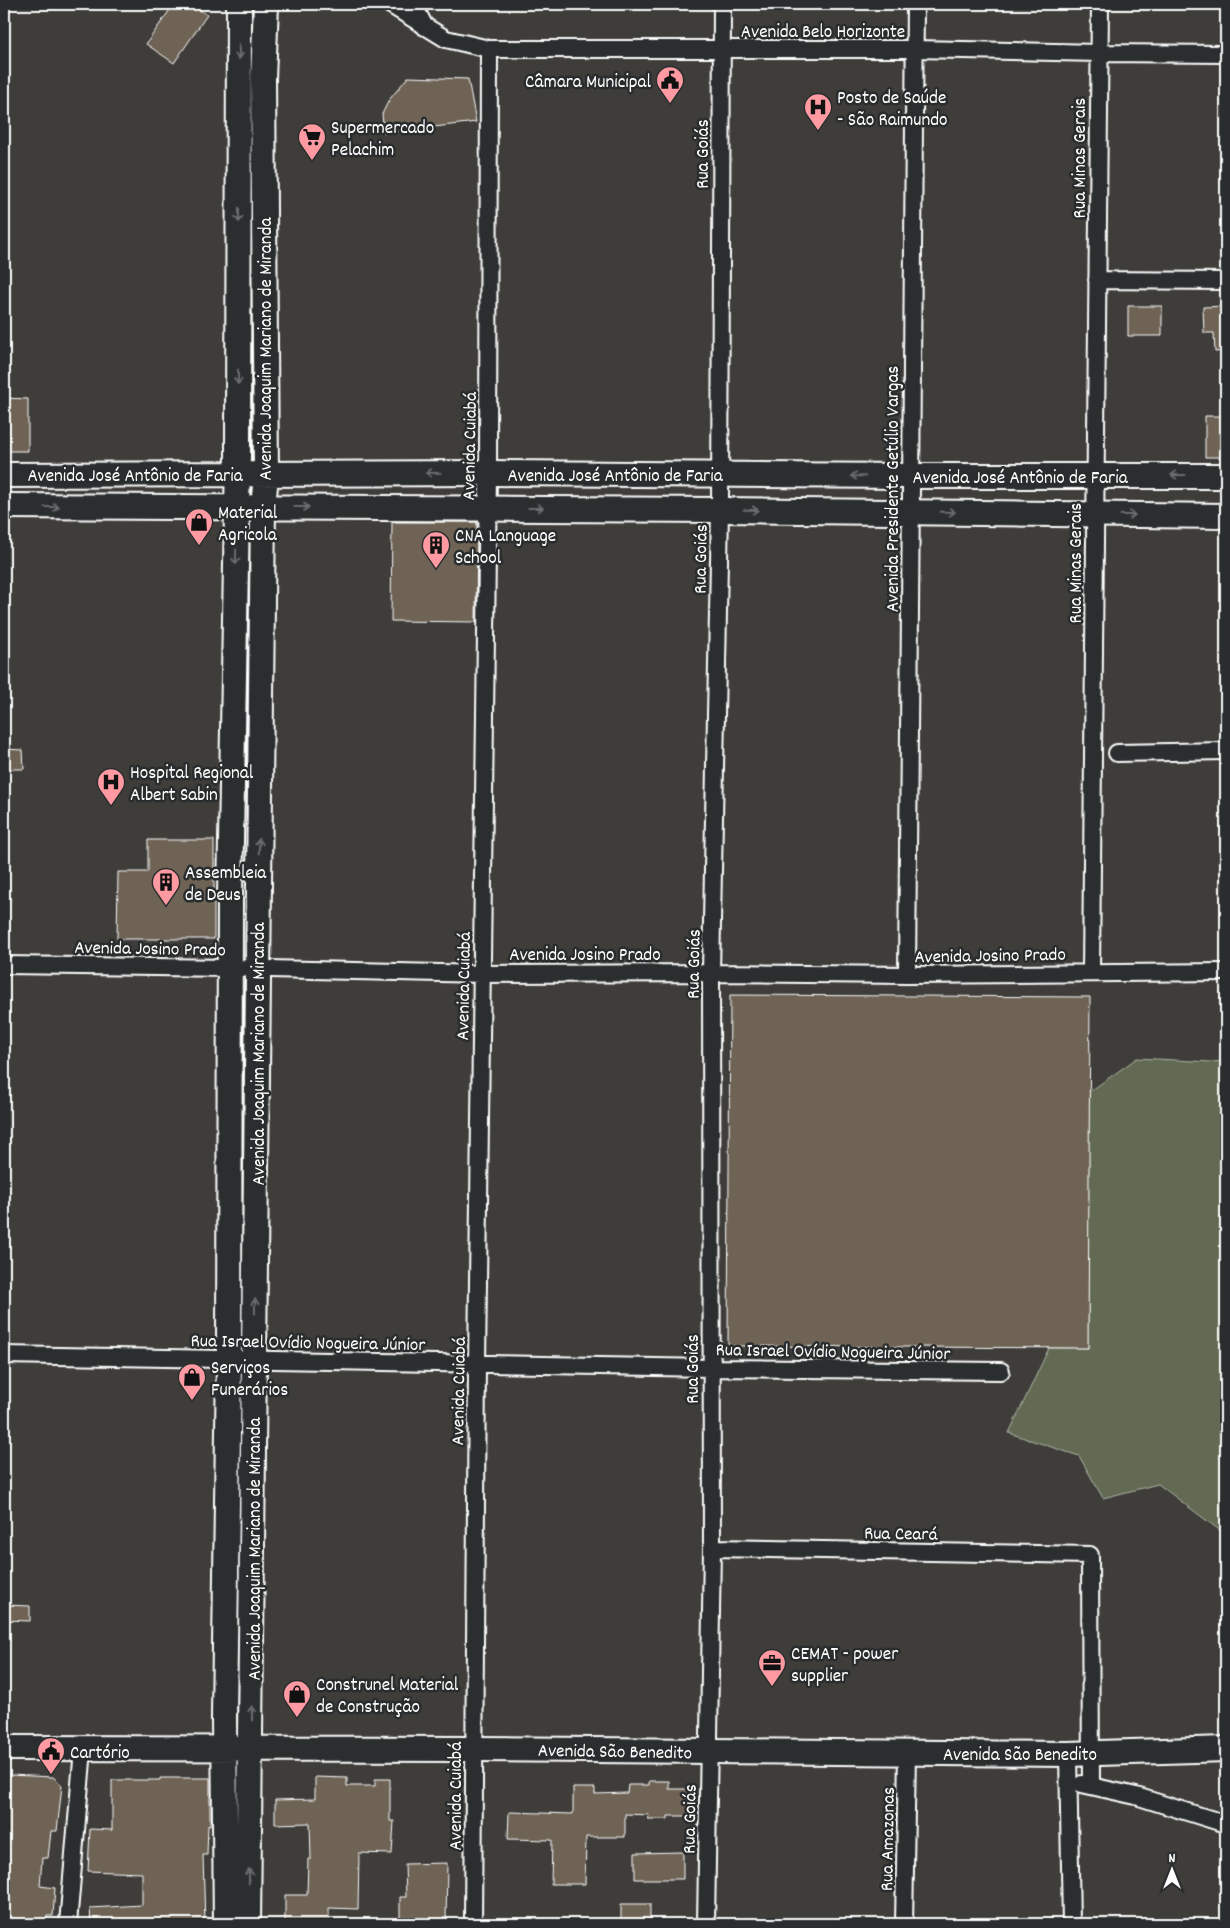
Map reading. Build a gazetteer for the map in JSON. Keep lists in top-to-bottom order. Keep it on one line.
{"streets":{"street":["Avenida Belo Horizonte","Rua Goiás","Rua Minas Gerais","Avenida Joaquim Mariano de Miranda","Avenida Cuiabá","Avenida José Antônio de Faria","Avenida Presidente Getúlio Vargas","Avenida Josino Prado","Rua Israel Ovídio Nogueira Júnior","Rua Ceará","Avenida São Benedito","Rua Amazonas"]},"crossings":[["Avenida Belo Horizonte","Rua Goiás"],["Avenida Belo Horizonte","Rua Minas Gerais"],["Avenida Belo Horizonte","Avenida Cuiabá"],["Avenida Belo Horizonte","Avenida Presidente Getúlio Vargas"],["Rua Goiás","Avenida José Antônio de Faria"],["Rua Goiás","Avenida Josino Prado"],["Rua Goiás","Rua Israel Ovídio Nogueira Júnior"],["Rua Goiás","Rua Ceará"],["Rua Goiás","Avenida São Benedito"],["Rua Minas Gerais","Avenida José Antônio de Faria"],["Rua Minas Gerais","Avenida Josino Prado"],["Avenida Joaquim Mariano de Miranda","Avenida José Antônio de Faria"],["Avenida Joaquim Mariano de Miranda","Avenida Josino Prado"],["Avenida Joaquim Mariano de Miranda","Rua Israel Ovídio Nogueira Júnior"],["Avenida Joaquim Mariano de Miranda","Avenida São Benedito"],["Avenida Cuiabá","Avenida José Antônio de Faria"],["Avenida Cuiabá","Avenida Josino Prado"],["Avenida Cuiabá","Rua Israel Ovídio Nogueira Júnior"],["Avenida Cuiabá","Avenida São Benedito"],["Avenida José Antônio de Faria","Avenida Presidente Getúlio Vargas"],["Avenida Presidente Getúlio Vargas","Avenida Josino Prado"],["Rua Ceará","Avenida São Benedito"],["Avenida São Benedito","Rua Amazonas"]],"places":{"public building":["Câmara Municipal","Cartório"],"hospital":["Posto de Saúde - São Raimundo","Hospital Regional Albert Sabin"],"supermarket":["Supermercado Pelachim"],"shop":["Material Agricola","Serviços Funerários","Construnel Material de Construção"],"building":["CNA Language School","Assembleia de Deus"],"office":["CEMAT - power supplier"]},"north":"top"}
